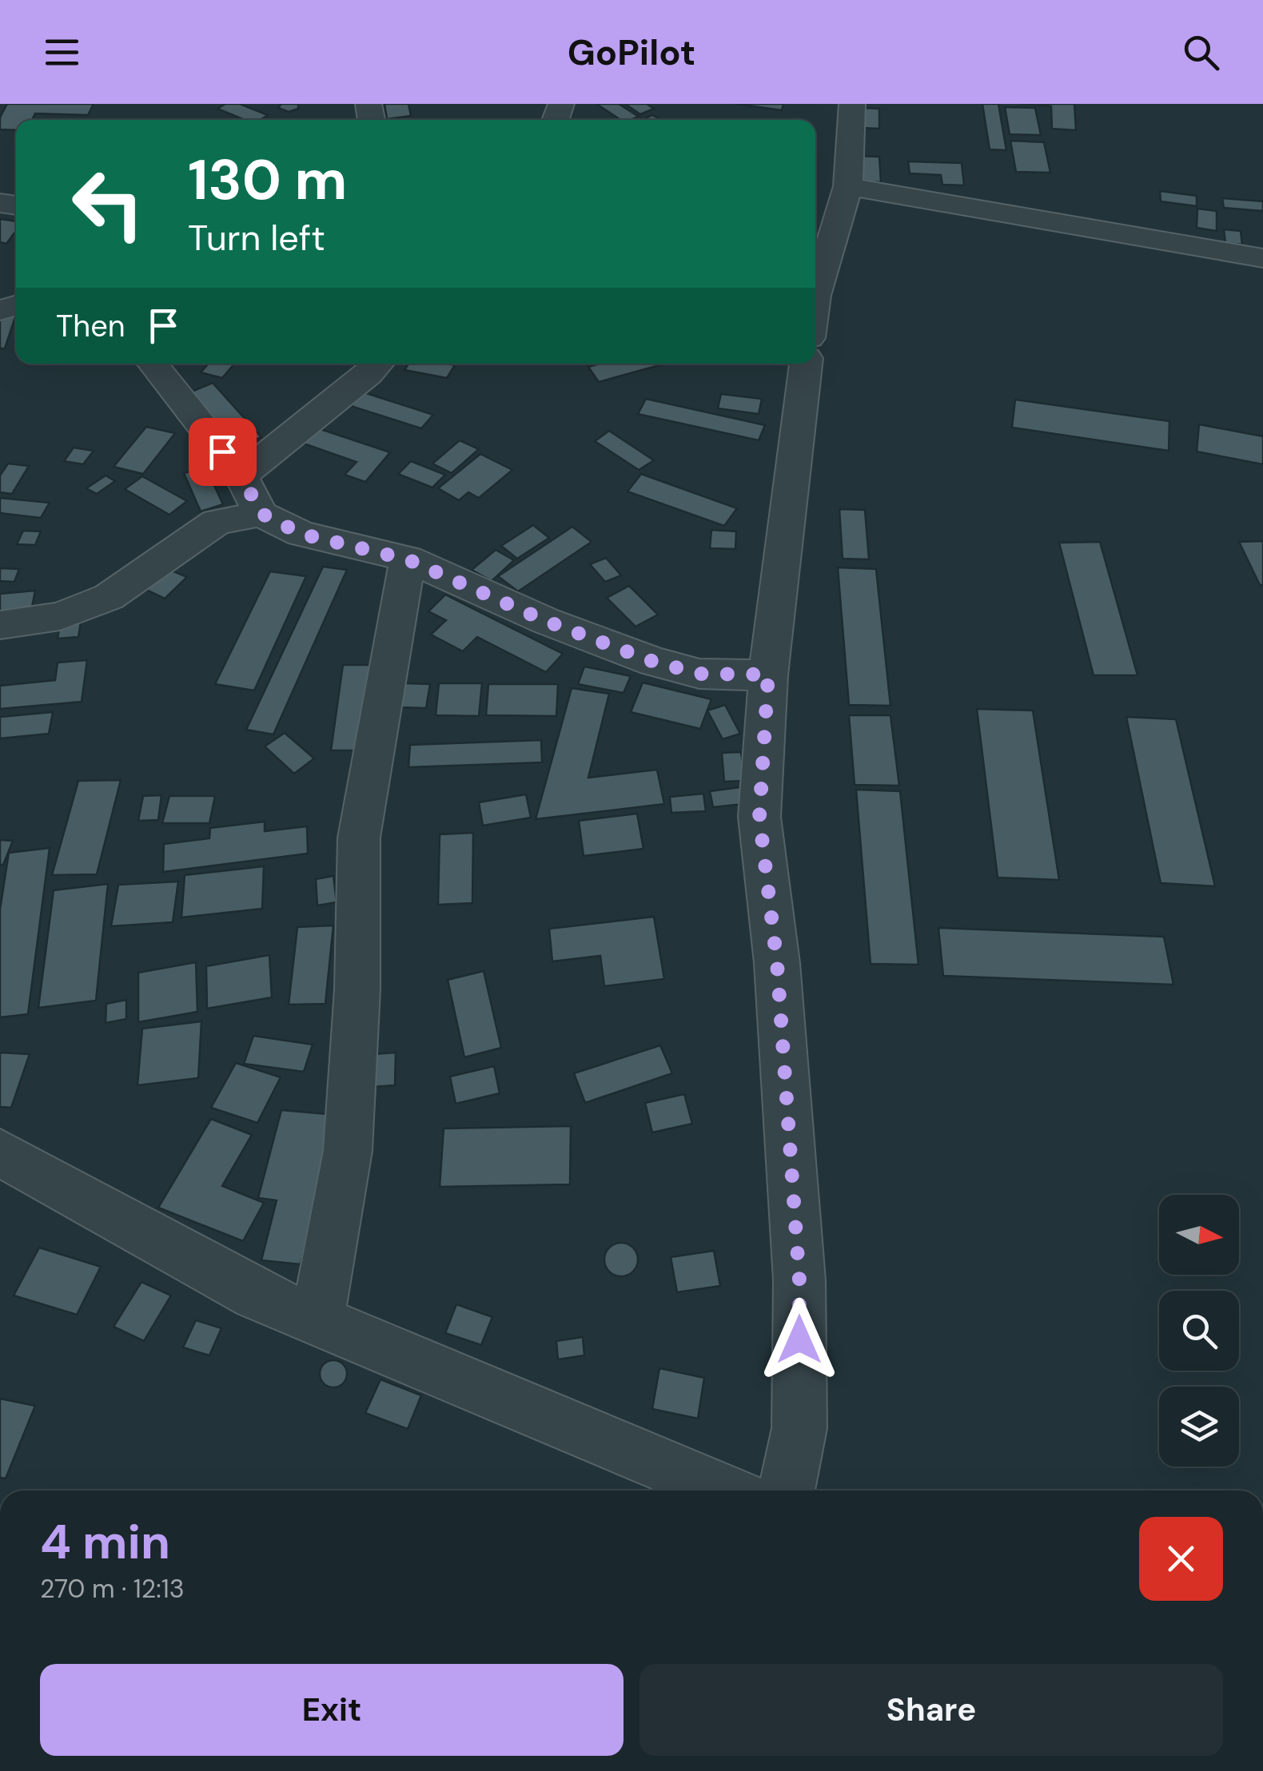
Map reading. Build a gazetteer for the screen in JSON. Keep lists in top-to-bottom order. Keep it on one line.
{"north":"right","page":{"header":"GoPilot","turn":["130 m","Turn left"],"then":"Then","heading":["4 min","270 m · 12:13"],"buttons":["Exit","Share"]}}
